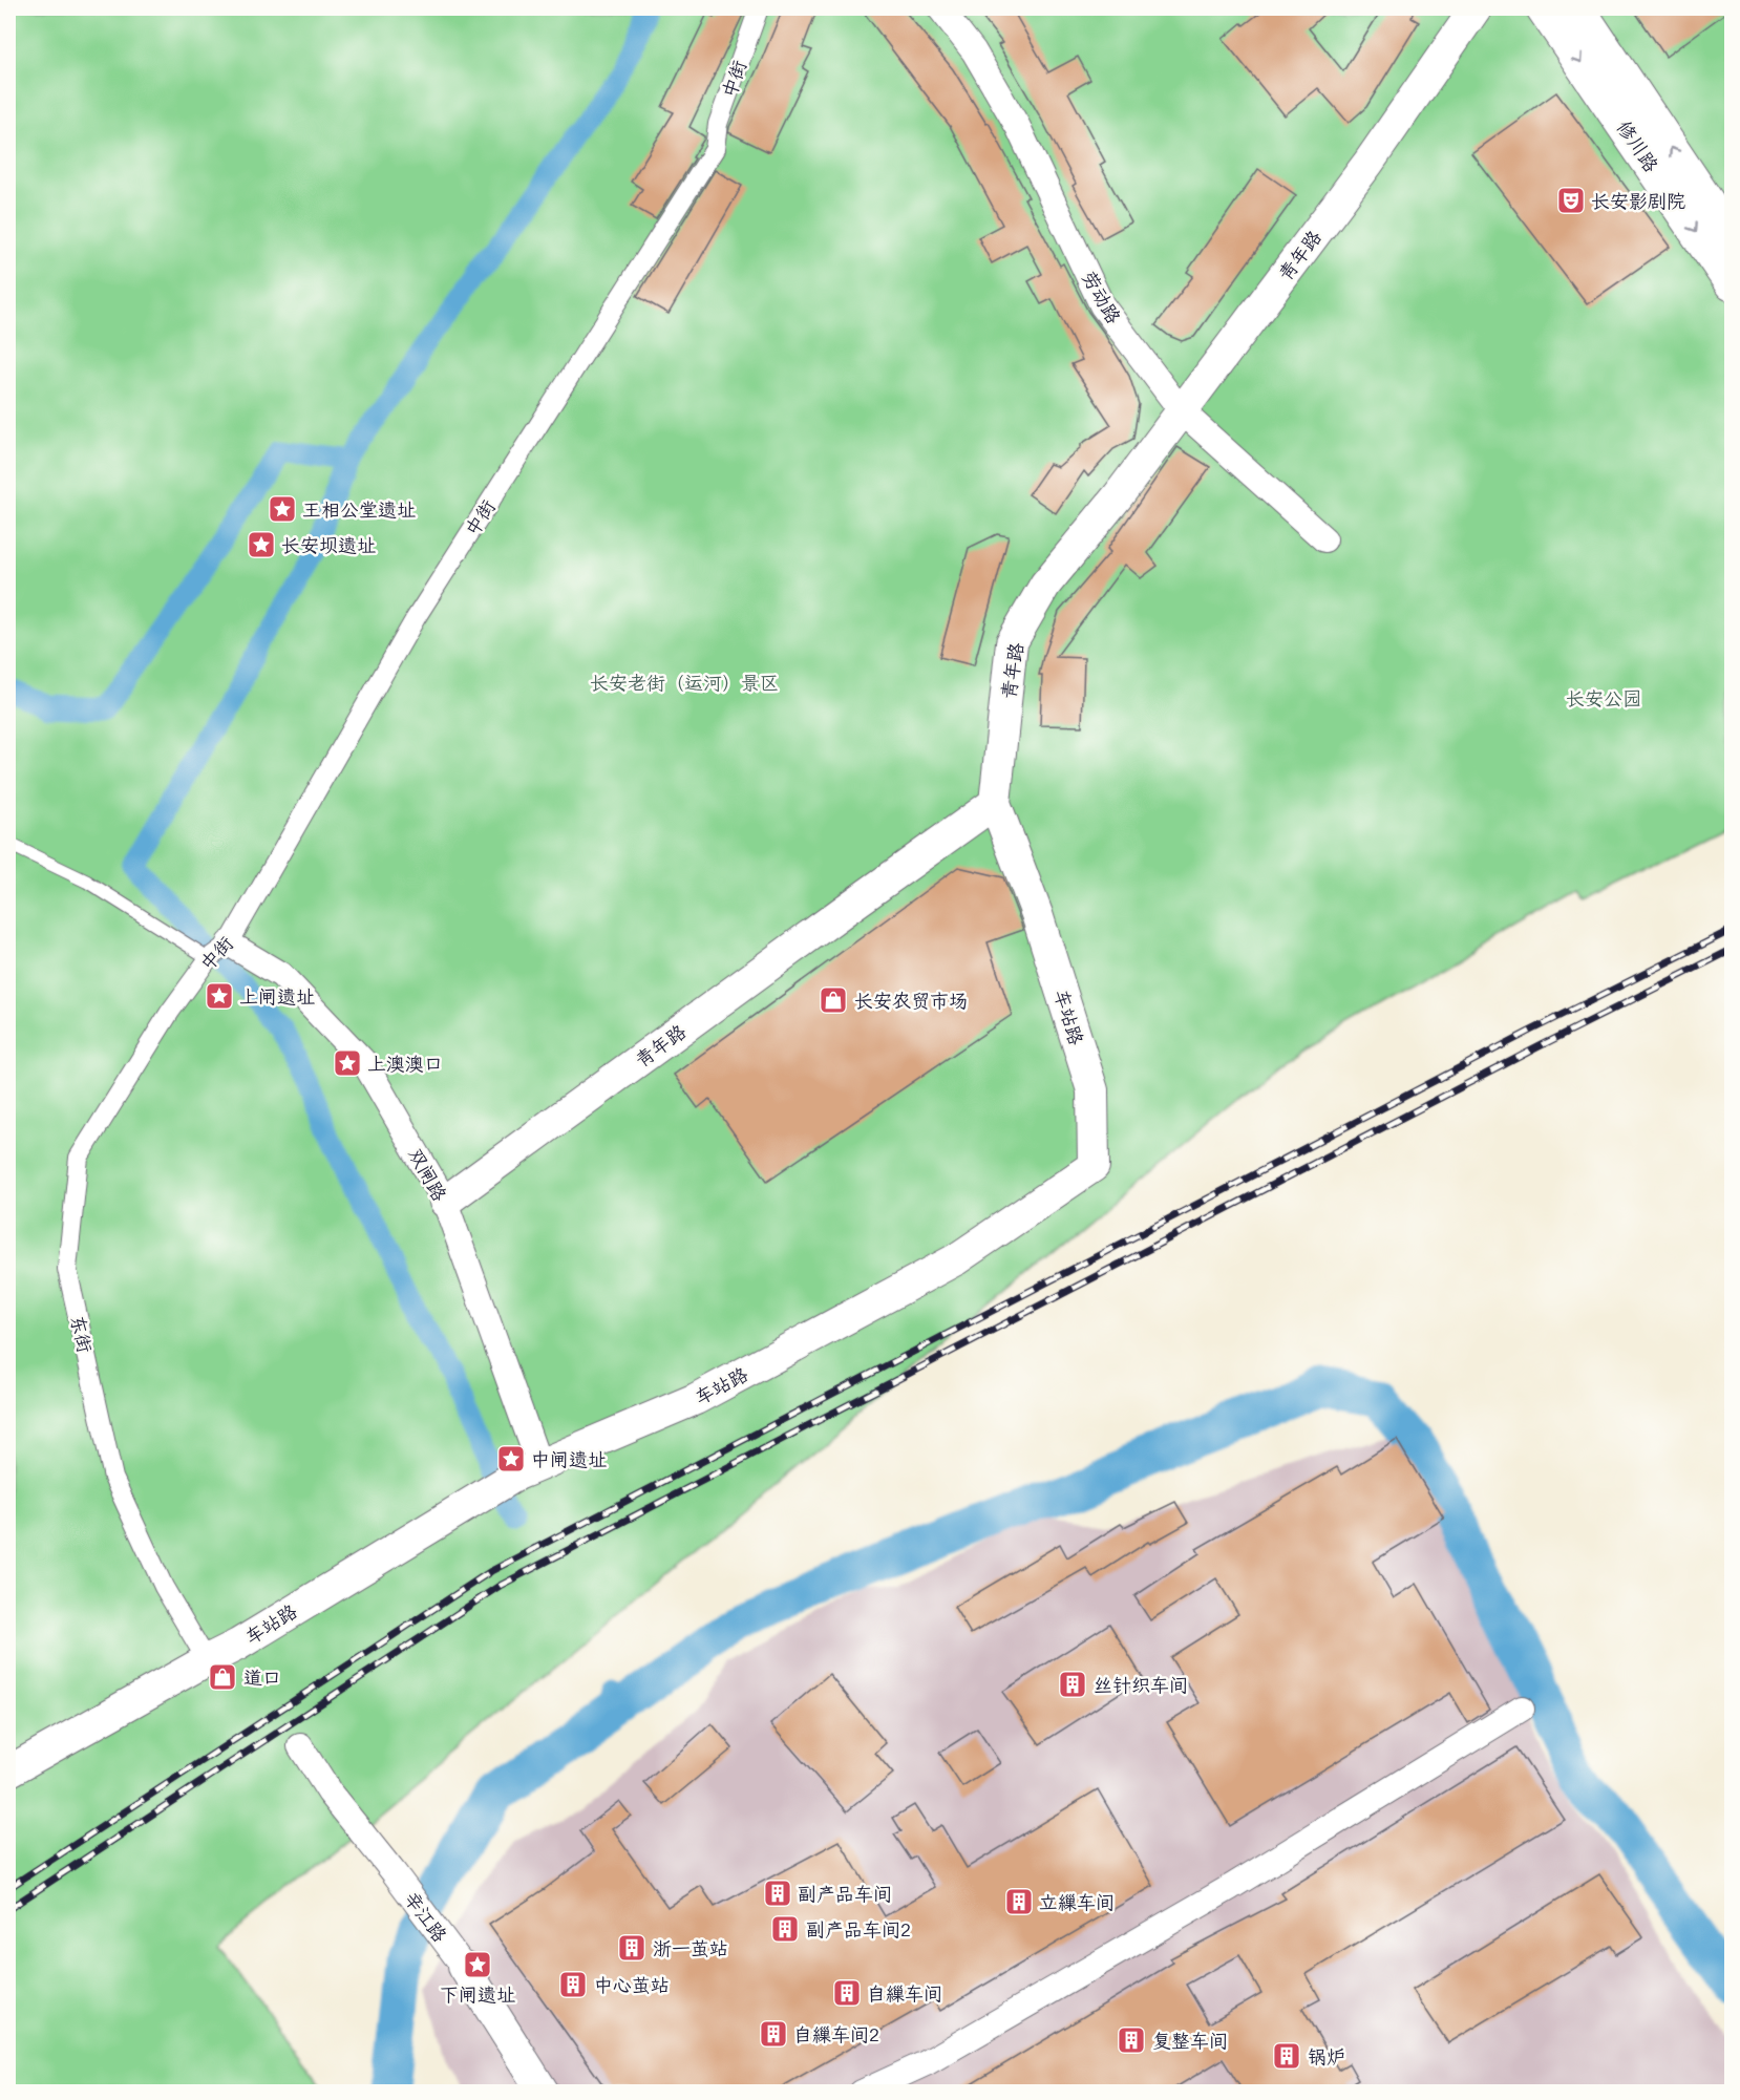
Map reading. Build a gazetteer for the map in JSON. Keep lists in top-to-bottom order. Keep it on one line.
{"streets":{"main road":["修川路"],"street":["中街","青年路","劳动路","车站路","双闸路","东街","辛江路"]},"crossings":[["中街","双闸路"],["中街","东街"],["青年路","劳动路"],["青年路","车站路"],["青年路","双闸路"],["车站路","双闸路"],["车站路","东街"]],"parks":["长安老街（运河）景区","长安公园"],"places":{"theatre":["长安影剧院"],"place":["王相公堂遗址","长安坝遗址","上闸遗址","上澳澳口","中闸遗址","下闸遗址"],"shop":["长安农贸市场","道口"],"building":["丝针织车间","副产品车间","立繅车间","副产品车间2","浙一茧站","中心茧站","自繅车间","自繅车间2","复整车间","锅炉"]}}
